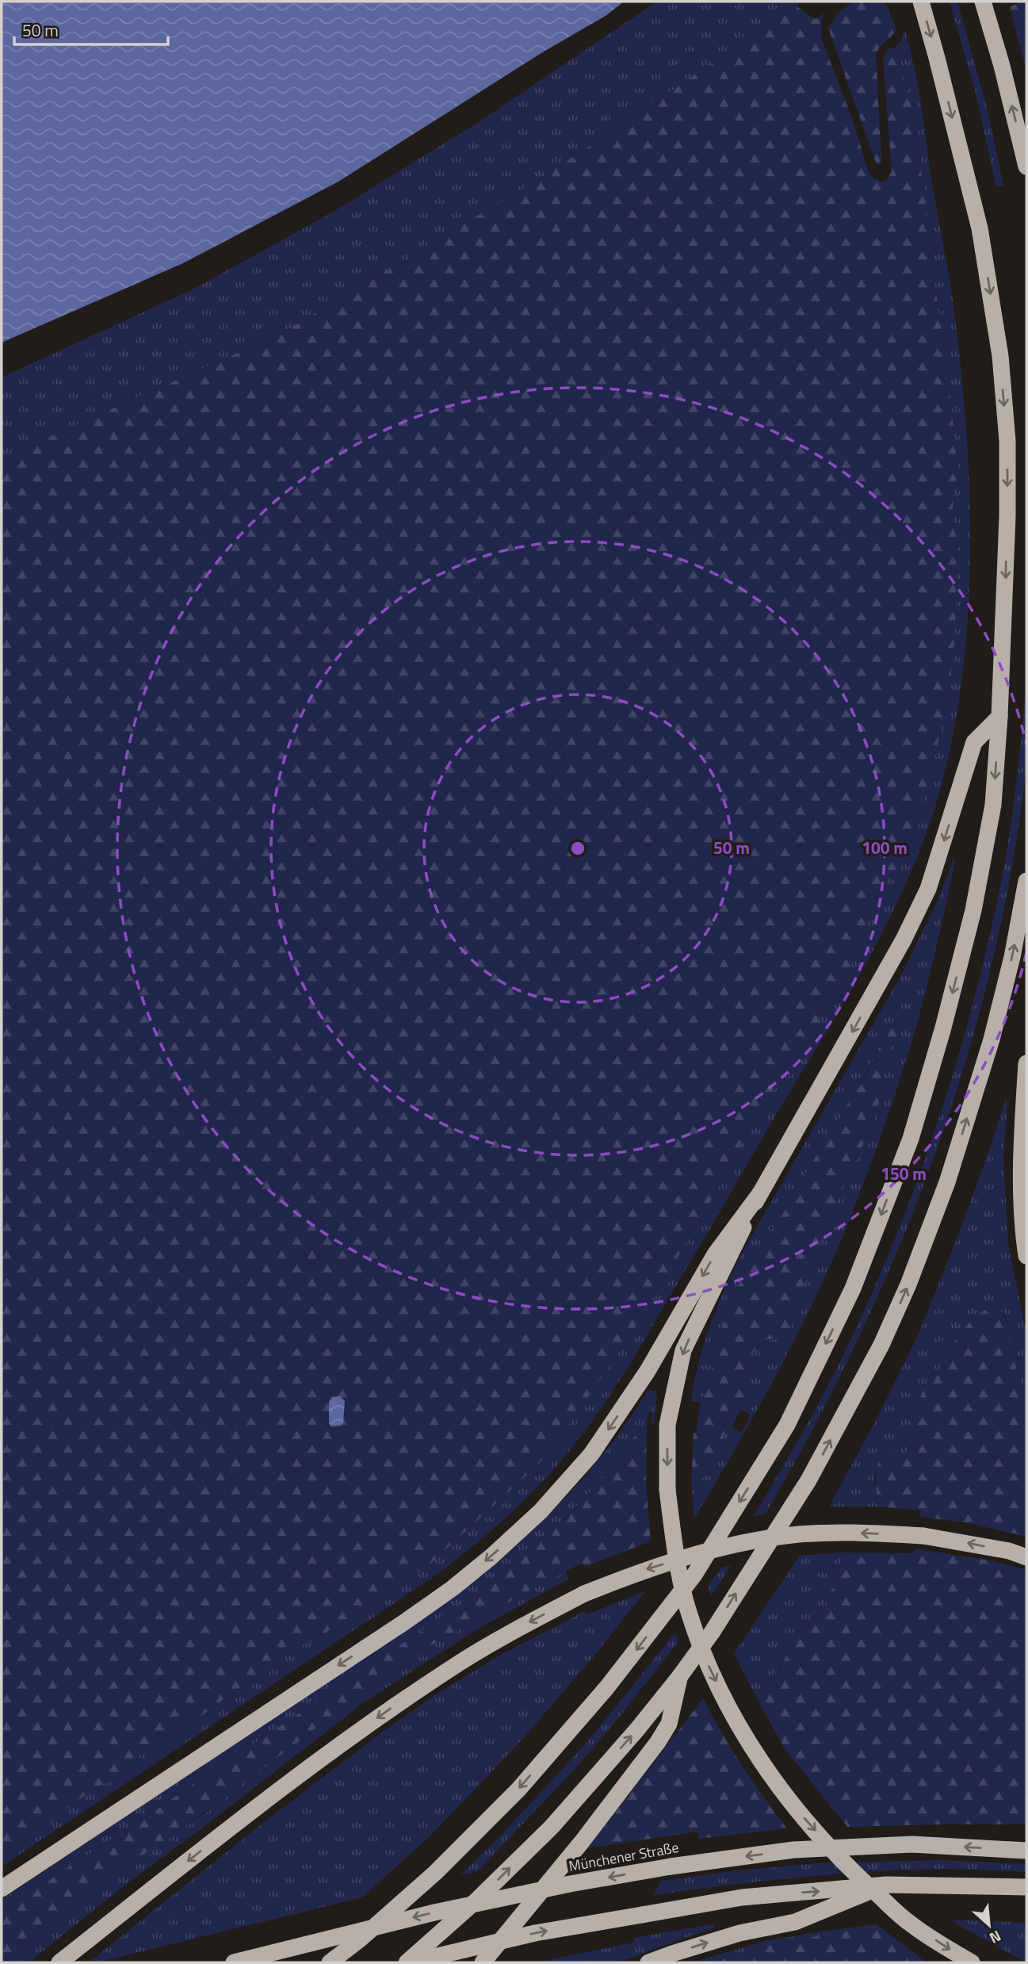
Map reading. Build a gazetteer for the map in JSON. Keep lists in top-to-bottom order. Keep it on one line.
{"streets":{"highway":["Münchener Straße"]},"scale_bar":"50 m","north":"bottom right","rings":["50 m","100 m","150 m"]}
